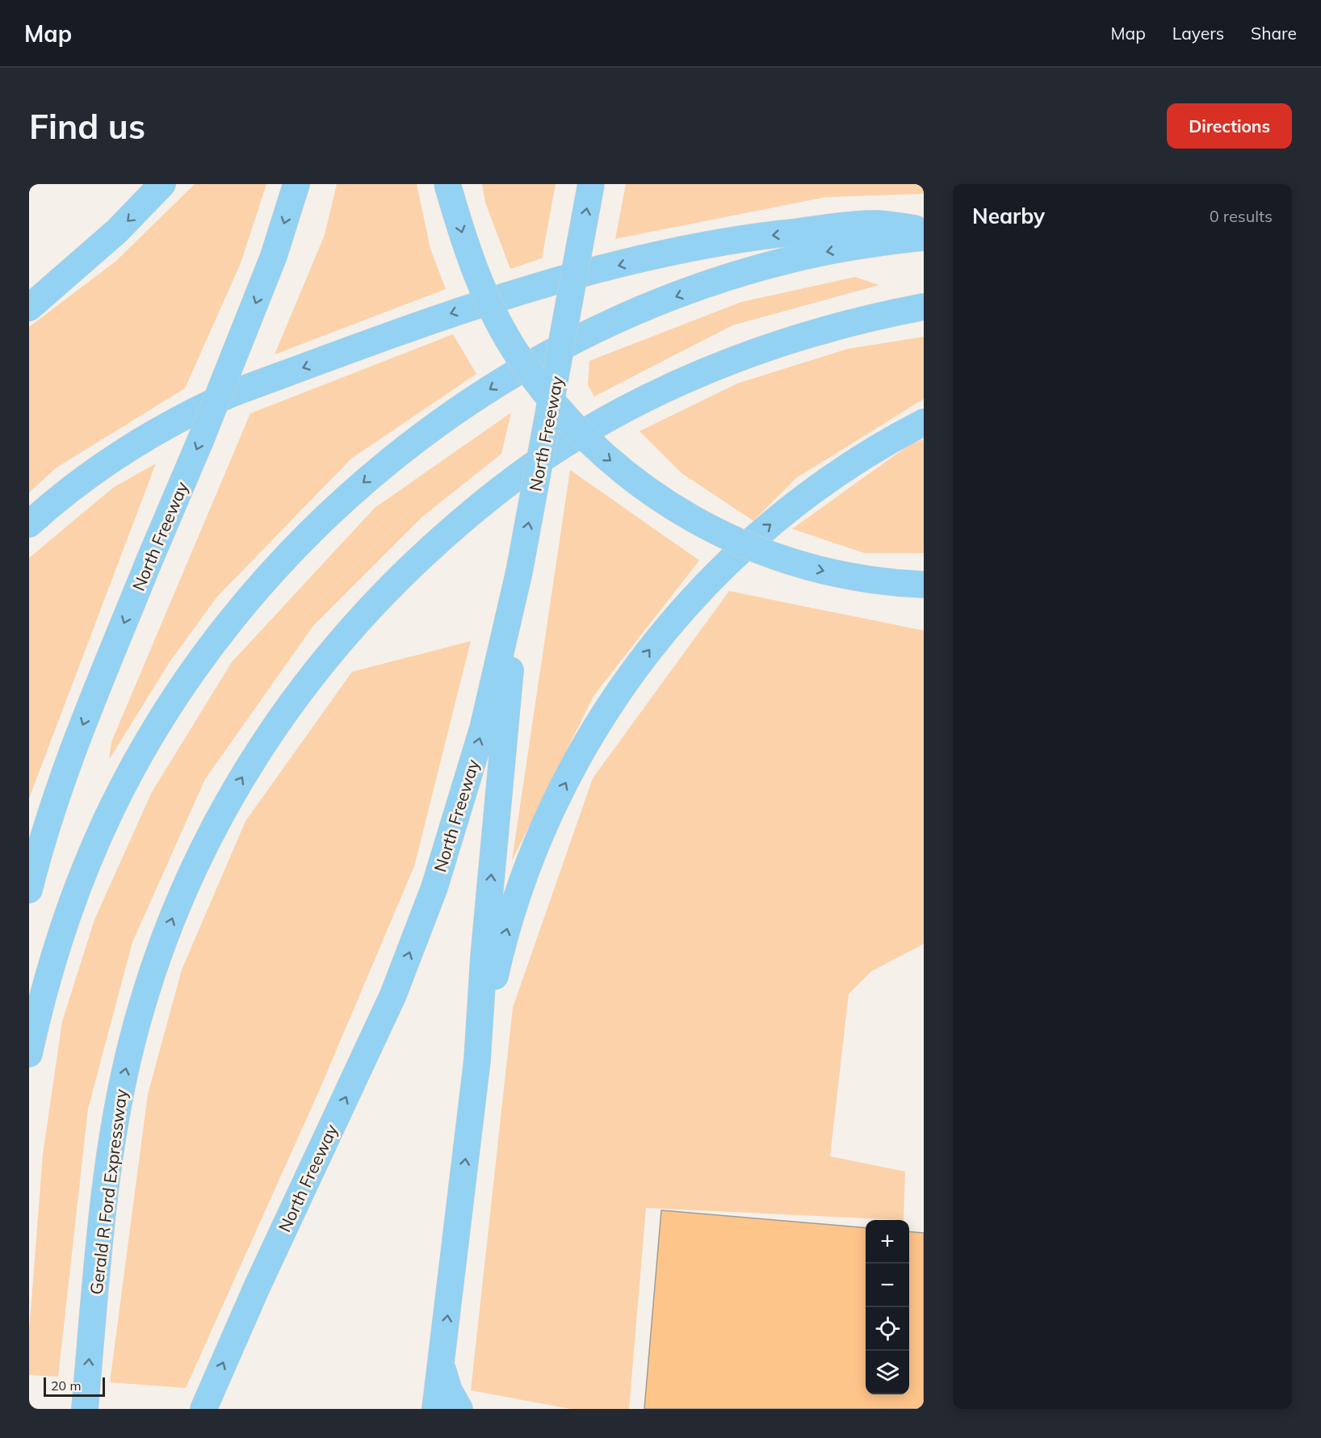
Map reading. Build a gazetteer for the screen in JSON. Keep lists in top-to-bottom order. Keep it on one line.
{"streets":{"highway":["North Freeway","Gerald R Ford Expressway"]},"scale_bar":"20 m","page":{"header":"Map","nav":["Map","Layers","Share"],"buttons":"Directions","title":"Find us","heading":["Nearby","0 results"],"map_buttons":["+","−"],"scale":"20 m"}}
